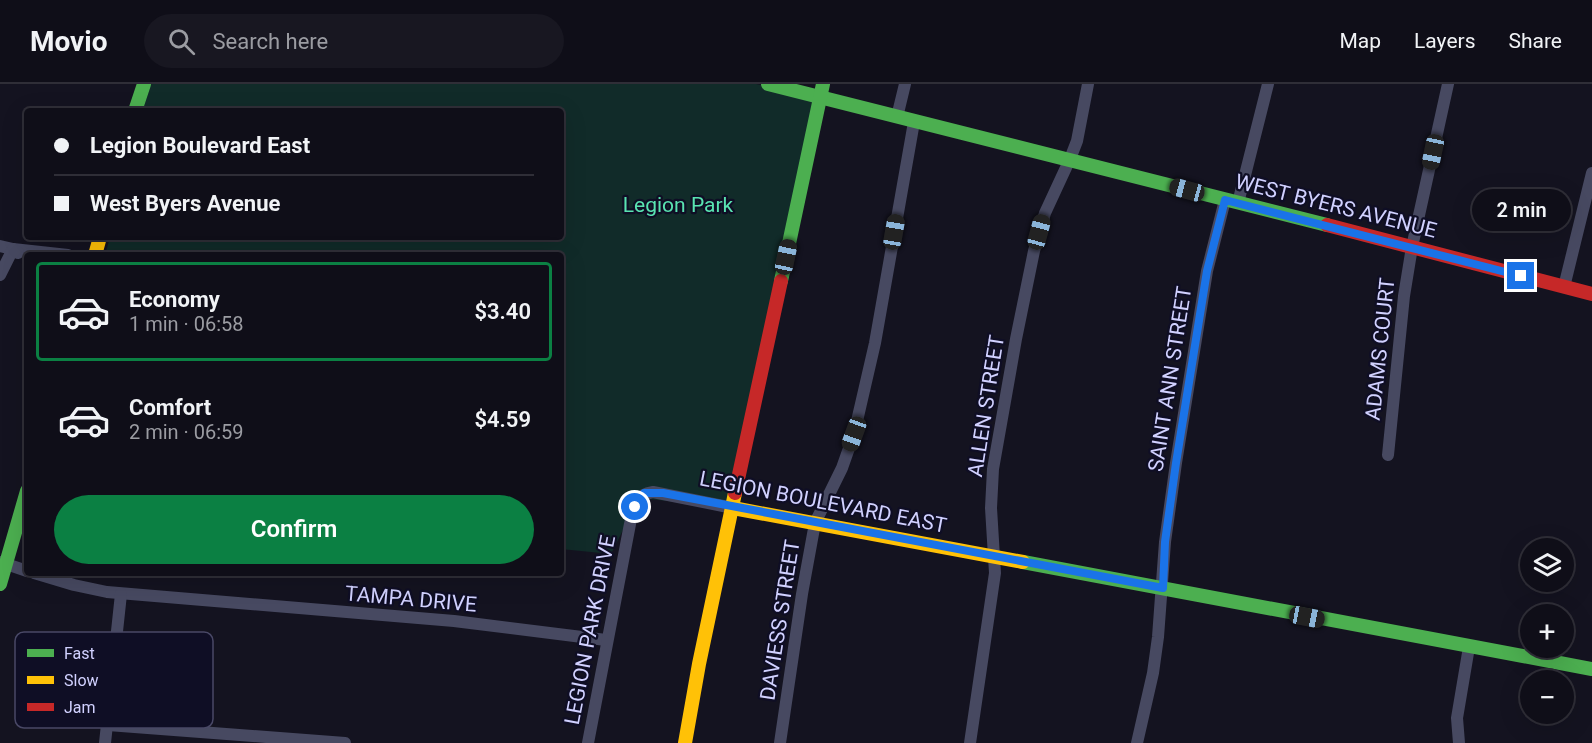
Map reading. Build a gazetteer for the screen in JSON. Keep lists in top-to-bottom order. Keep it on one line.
{"streets":{"street":["WEST BYERS AVENUE","ADAMS COURT","SAINT ANN STREET","ALLEN STREET","LEGION BOULEVARD EAST","TAMPA DRIVE","DAVIESS STREET","LEGION PARK DRIVE"]},"crossings":[["WEST BYERS AVENUE","ADAMS COURT"],["WEST BYERS AVENUE","SAINT ANN STREET"],["WEST BYERS AVENUE","ALLEN STREET"],["WEST BYERS AVENUE","DAVIESS STREET"],["SAINT ANN STREET","LEGION BOULEVARD EAST"],["ALLEN STREET","LEGION BOULEVARD EAST"],["LEGION BOULEVARD EAST","DAVIESS STREET"],["LEGION BOULEVARD EAST","LEGION PARK DRIVE"],["TAMPA DRIVE","LEGION PARK DRIVE"]],"parks":["Legion Park"],"legend":["Fast","Slow","Jam"],"page":{"header":"Movio","search":"Search here","nav":["Map","Layers","Share"],"banner":["Legion Boulevard East","West Byers Avenue"],"bubble":"2 min","list":[{"name":"Economy","note":"1 min · 06:58","value":"$3.40"},{"name":"Comfort","note":"2 min · 06:59","value":"$4.59"}],"buttons":"Confirm","map_buttons":["+","−"]}}
